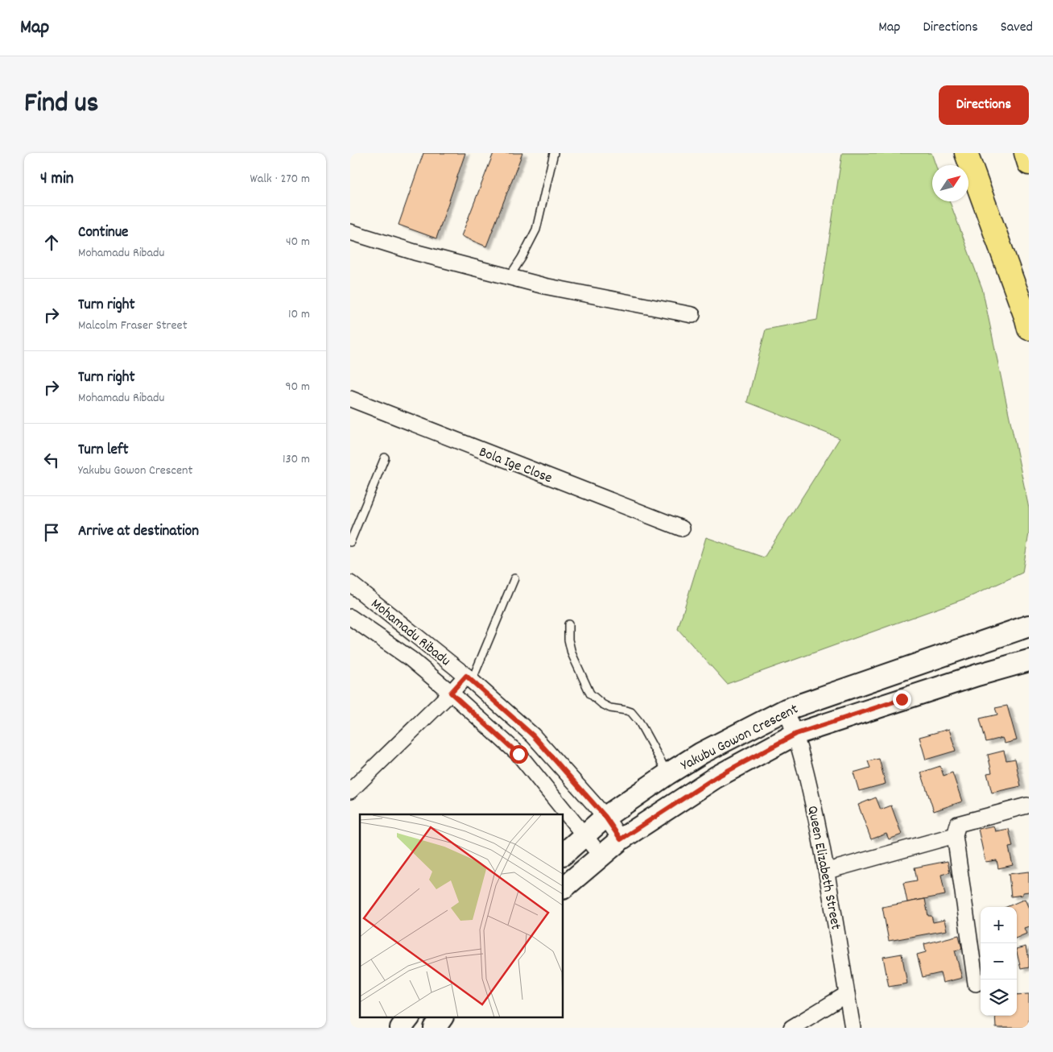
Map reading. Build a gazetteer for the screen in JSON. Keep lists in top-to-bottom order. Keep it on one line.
{"streets":{"main road":["Yakubu Gowon Crescent"],"street":["Bola Ige Close","Mohamadu Ribadu","Queen Elizabeth Street"]},"crossings":[["Mohamadu Ribadu","Yakubu Gowon Crescent"],["Yakubu Gowon Crescent","Queen Elizabeth Street"]],"north":"top right","page":{"header":"Map","nav":["Map","Directions","Saved"],"title":"Find us","buttons":"Directions","heading":["4 min","Walk · 270 m"],"list":[["Continue","Mohamadu Ribadu","40 m"],["Turn right","Malcolm Fraser Street","10 m"],["Turn right","Mohamadu Ribadu","90 m"],["Turn left","Yakubu Gowon Crescent","130 m"],"Arrive at destination"],"map_buttons":["+","−"]}}
